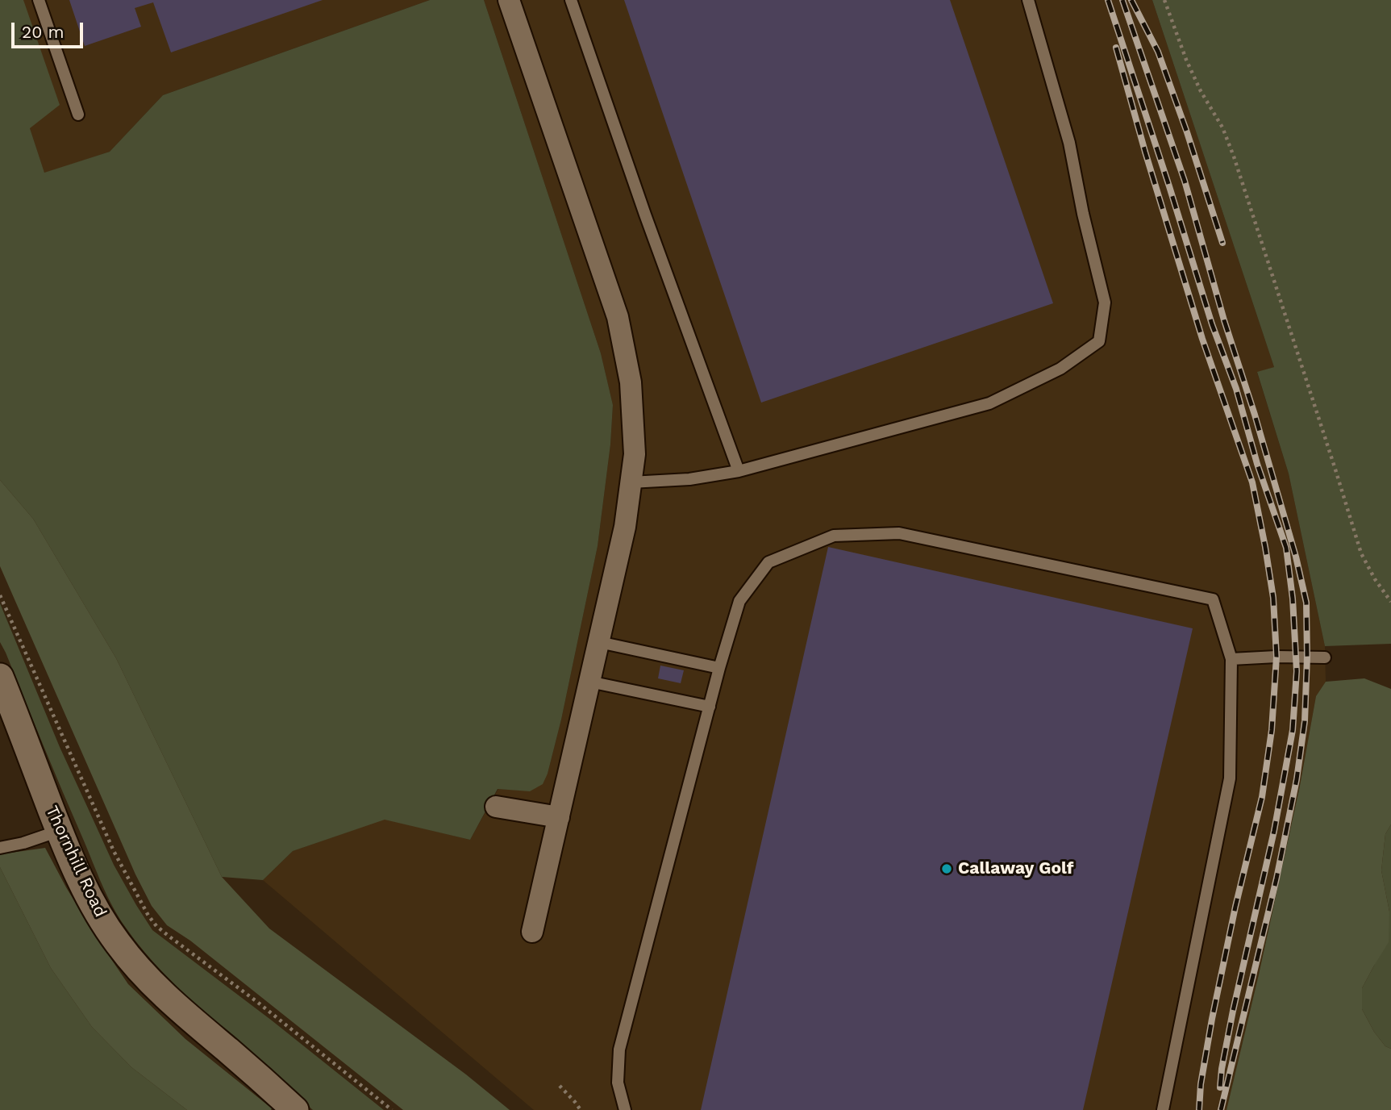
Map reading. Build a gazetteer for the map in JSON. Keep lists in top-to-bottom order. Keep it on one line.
{"streets":{"street":["Thornhill Road"]},"places":["Callaway Golf"],"scale_bar":"20 m"}
